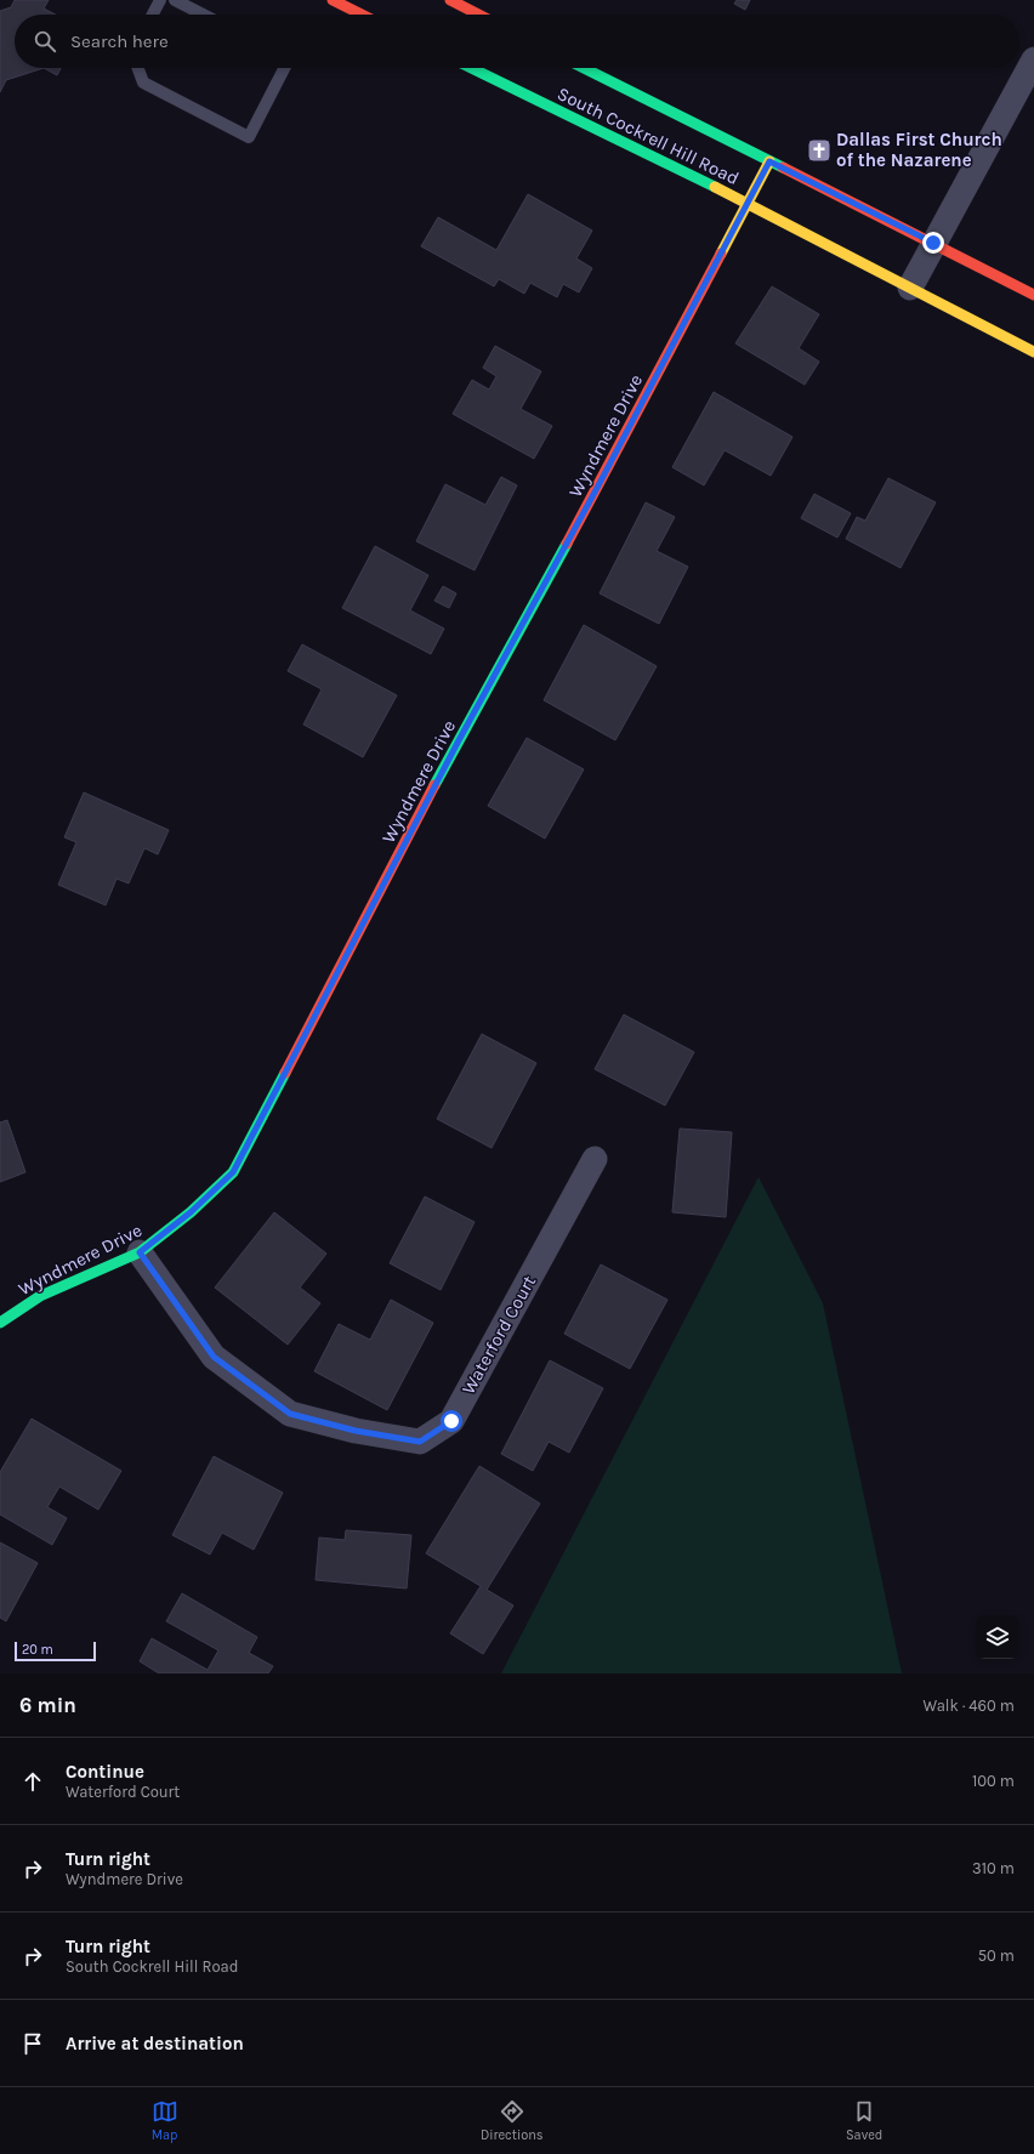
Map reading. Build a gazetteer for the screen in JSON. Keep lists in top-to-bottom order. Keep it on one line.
{"streets":{"street":["South Cockrell Hill Road","Wyndmere Drive","Waterford Court"]},"crossings":[["South Cockrell Hill Road","Wyndmere Drive"],["Wyndmere Drive","Waterford Court"]],"places":{"church":["Dallas First Church of the Nazarene"]},"scale_bar":"20 m","page":{"search":"Search here","scale":"20 m","heading":["6 min","Walk · 460 m"],"list":[["Continue","Waterford Court","100 m"],["Turn right","Wyndmere Drive","310 m"],["Turn right","South Cockrell Hill Road","50 m"],"Arrive at destination"],"nav":["Map","Directions","Saved"]}}
